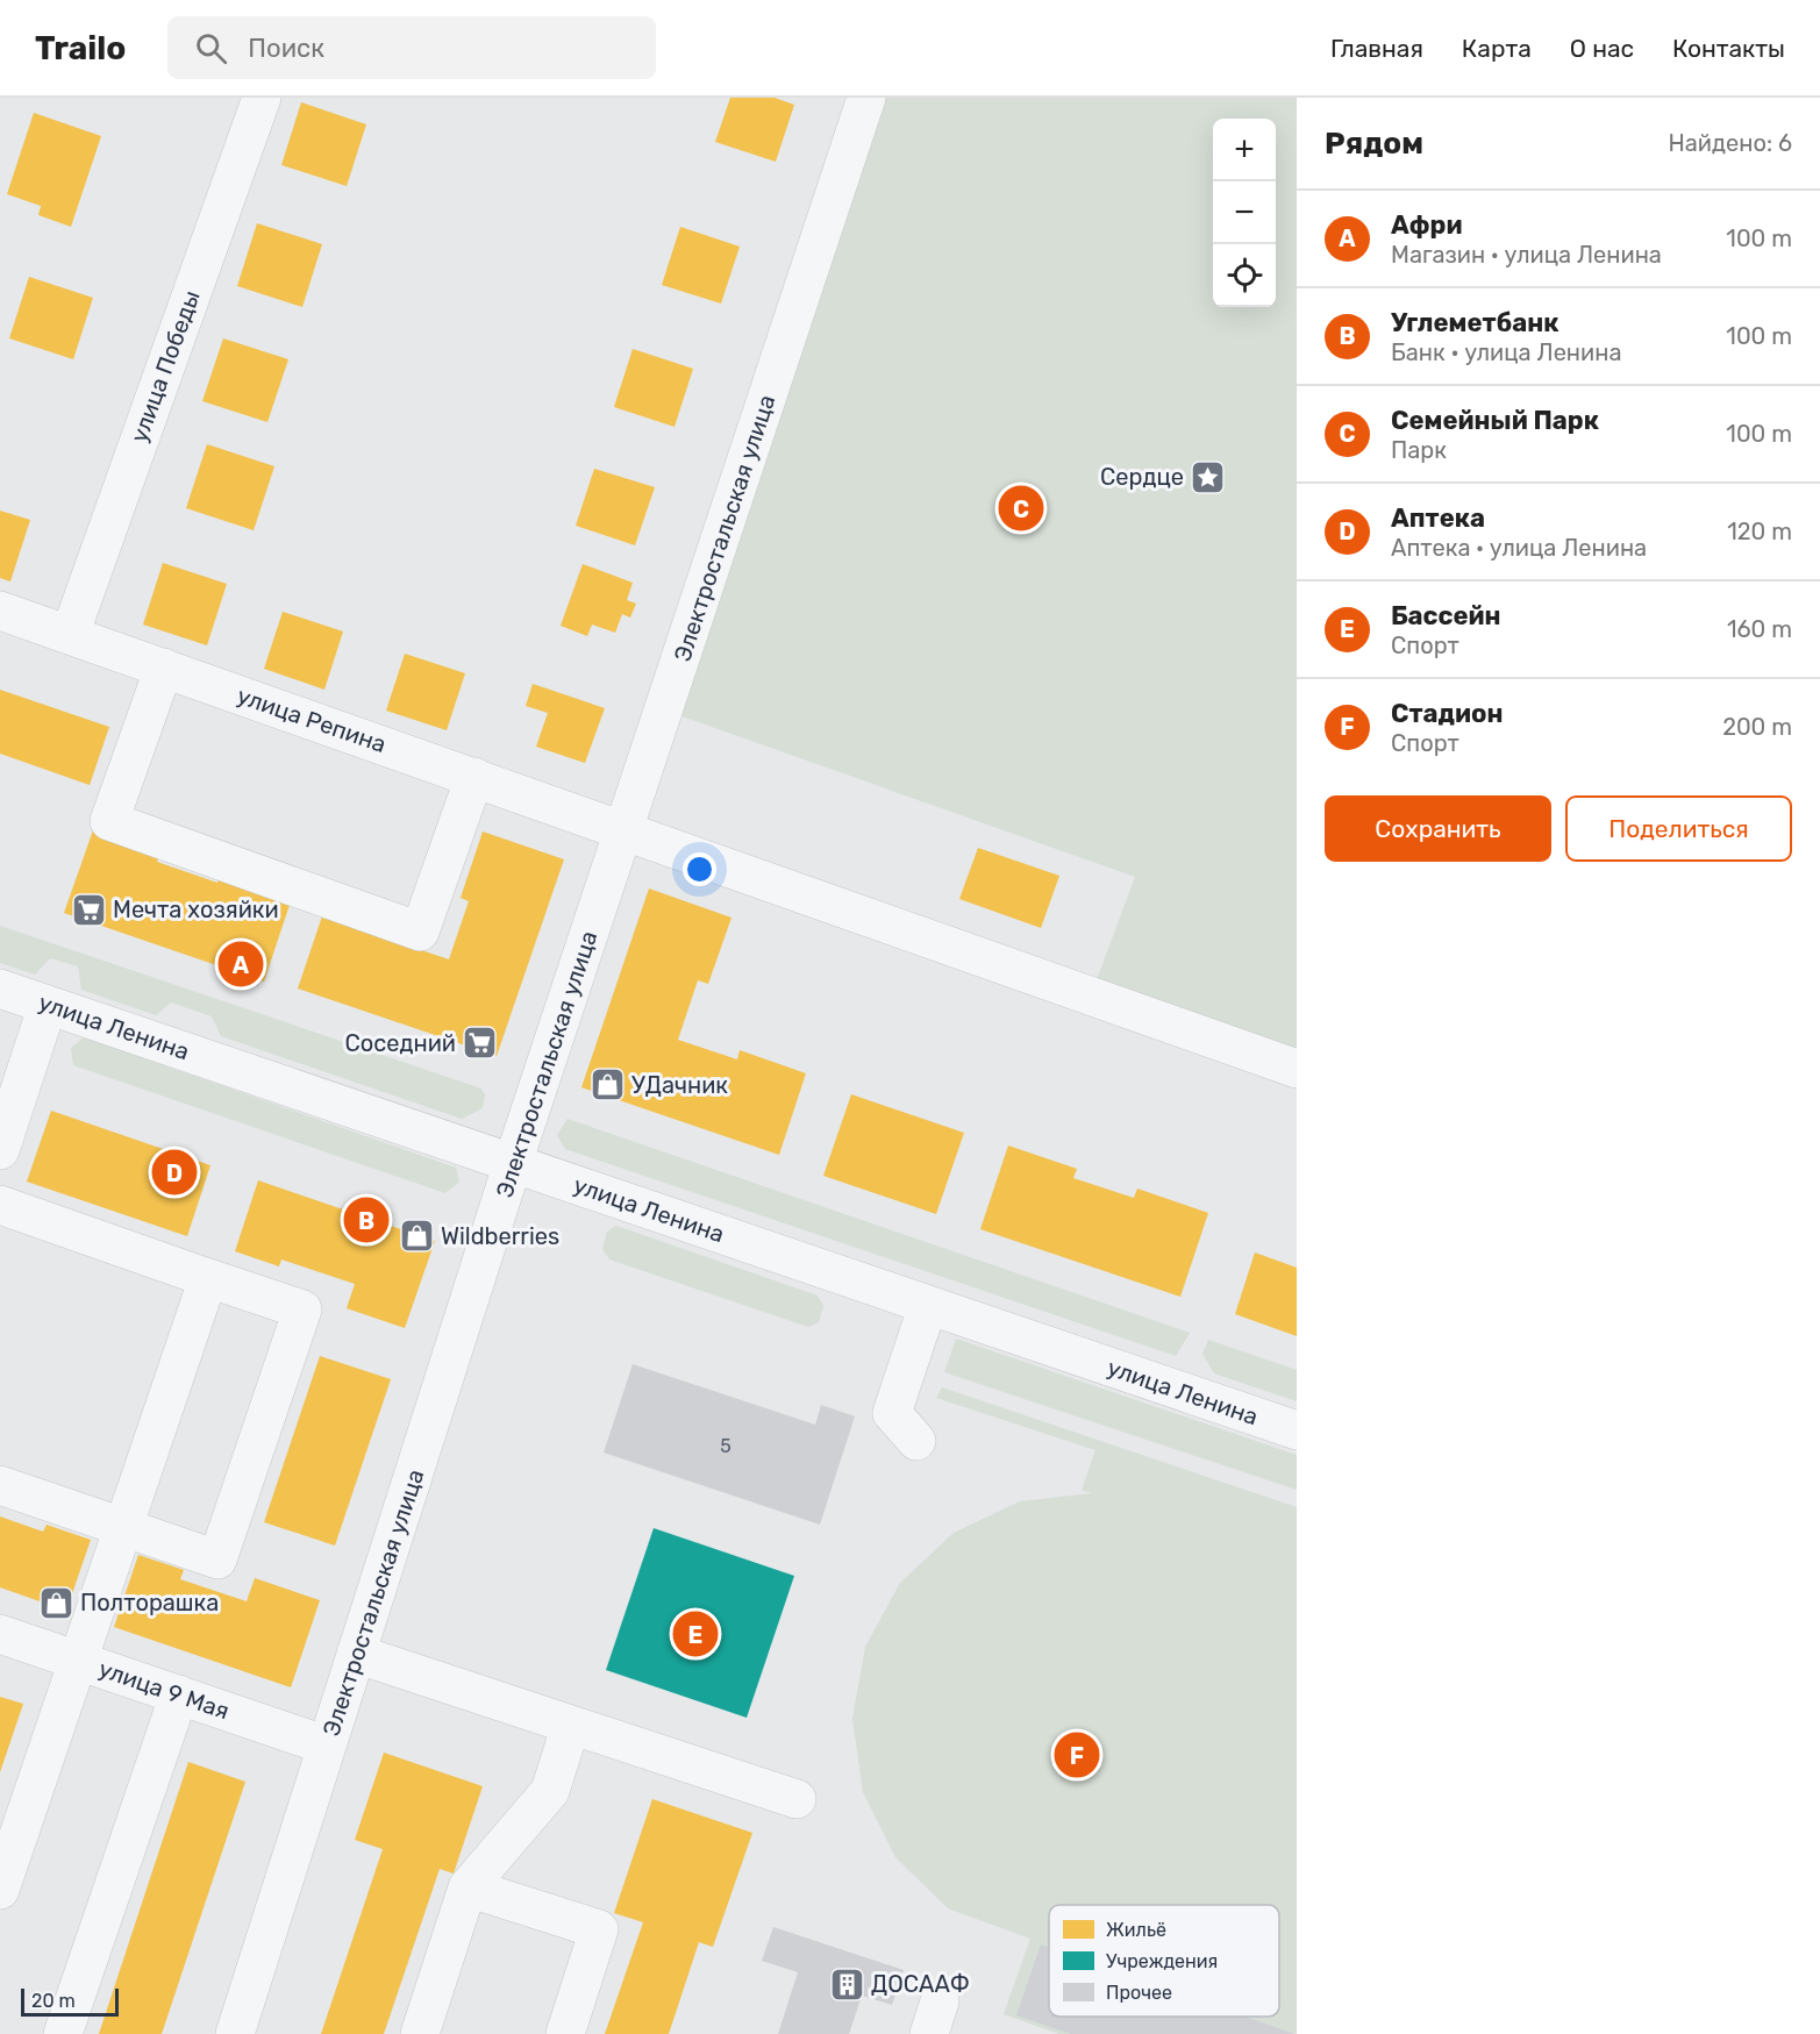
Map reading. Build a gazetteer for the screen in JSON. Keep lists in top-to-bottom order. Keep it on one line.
{"streets":{"street":["улица Победы","Электростальская улица","улица Репина","улица Ленина","улица 9 Мая"]},"crossings":[["улица Победы","улица Репина"],["Электростальская улица","улица Репина"],["Электростальская улица","улица Ленина"],["Электростальская улица","улица 9 Мая"]],"places":{"place":["Сердце"],"supermarket":["Мечта хозяйки","Соседний"],"shop":["УДачник","Wildberries","Полторашка"],"building":["ДОСААФ"]},"house_numbers":["5"],"legend":["Жильё","Учреждения","Прочее"],"scale_bar":"20 m","page":{"header":"Trailo","search":"Поиск","nav":["Главная","Карта","О нас","Контакты"],"heading":["Рядом","Найдено: 6"],"map_buttons":["+","−"],"list":[{"mark":"A","name":"Афри","note":"Магазин · улица Ленина","value":"100 m"},{"mark":"B","name":"Углеметбанк","note":"Банк · улица Ленина","value":"100 m"},{"mark":"C","name":"Семейный Парк","note":"Парк","value":"100 m"},{"mark":"D","name":"Аптека","note":"Аптека · улица Ленина","value":"120 m"},{"mark":"E","name":"Бассейн","note":"Спорт","value":"160 m"},{"mark":"F","name":"Стадион","note":"Спорт","value":"200 m"}],"pins":["C","A","D","B","E","F"],"buttons":["Сохранить","Поделиться"],"scale":"20 m"}}
